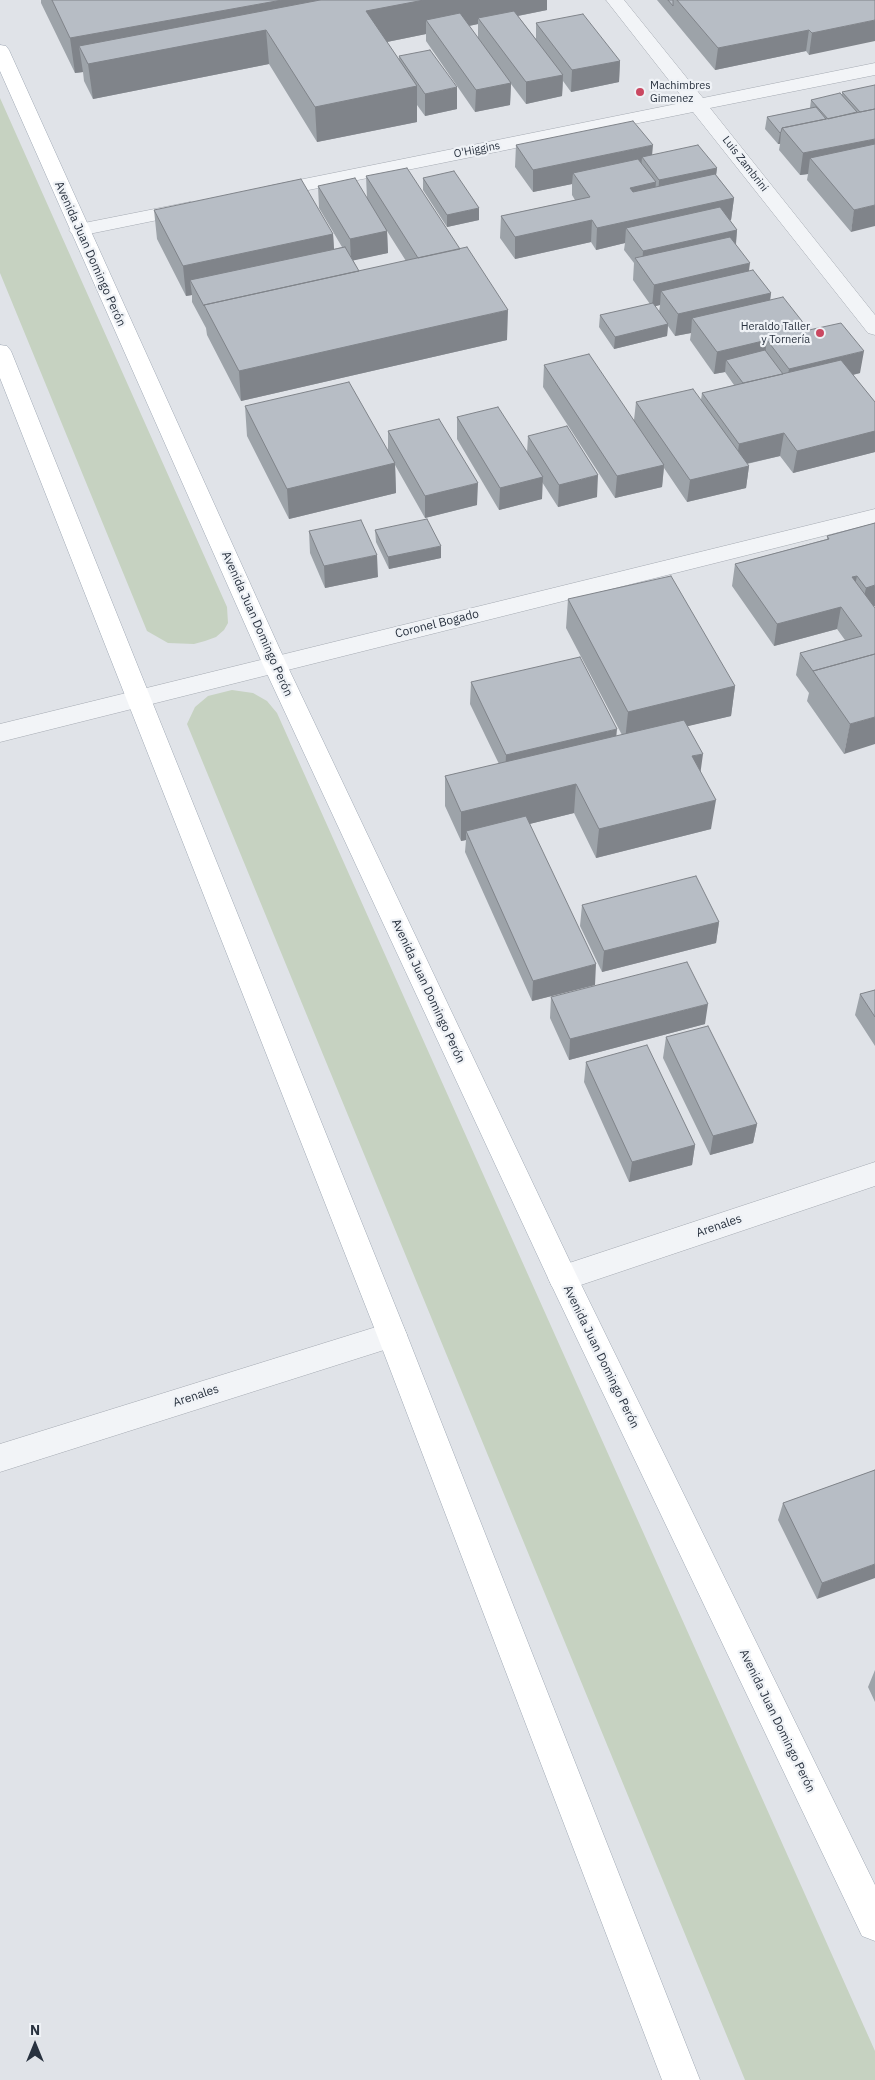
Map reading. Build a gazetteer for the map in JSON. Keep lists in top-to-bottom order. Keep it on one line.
{"streets":{"main road":["Avenida Juan Domingo Perón"],"street":["O'Higgins","Luis Zambrini","Coronel Bogado","Arenales"]},"crossings":[["O'Higgins","Luis Zambrini"],["Avenida Juan Domingo Perón","Coronel Bogado"],["Avenida Juan Domingo Perón","Arenales"]],"places":["Machimbres Gimenez","Heraldo Taller y Tornería"],"north":"top"}
